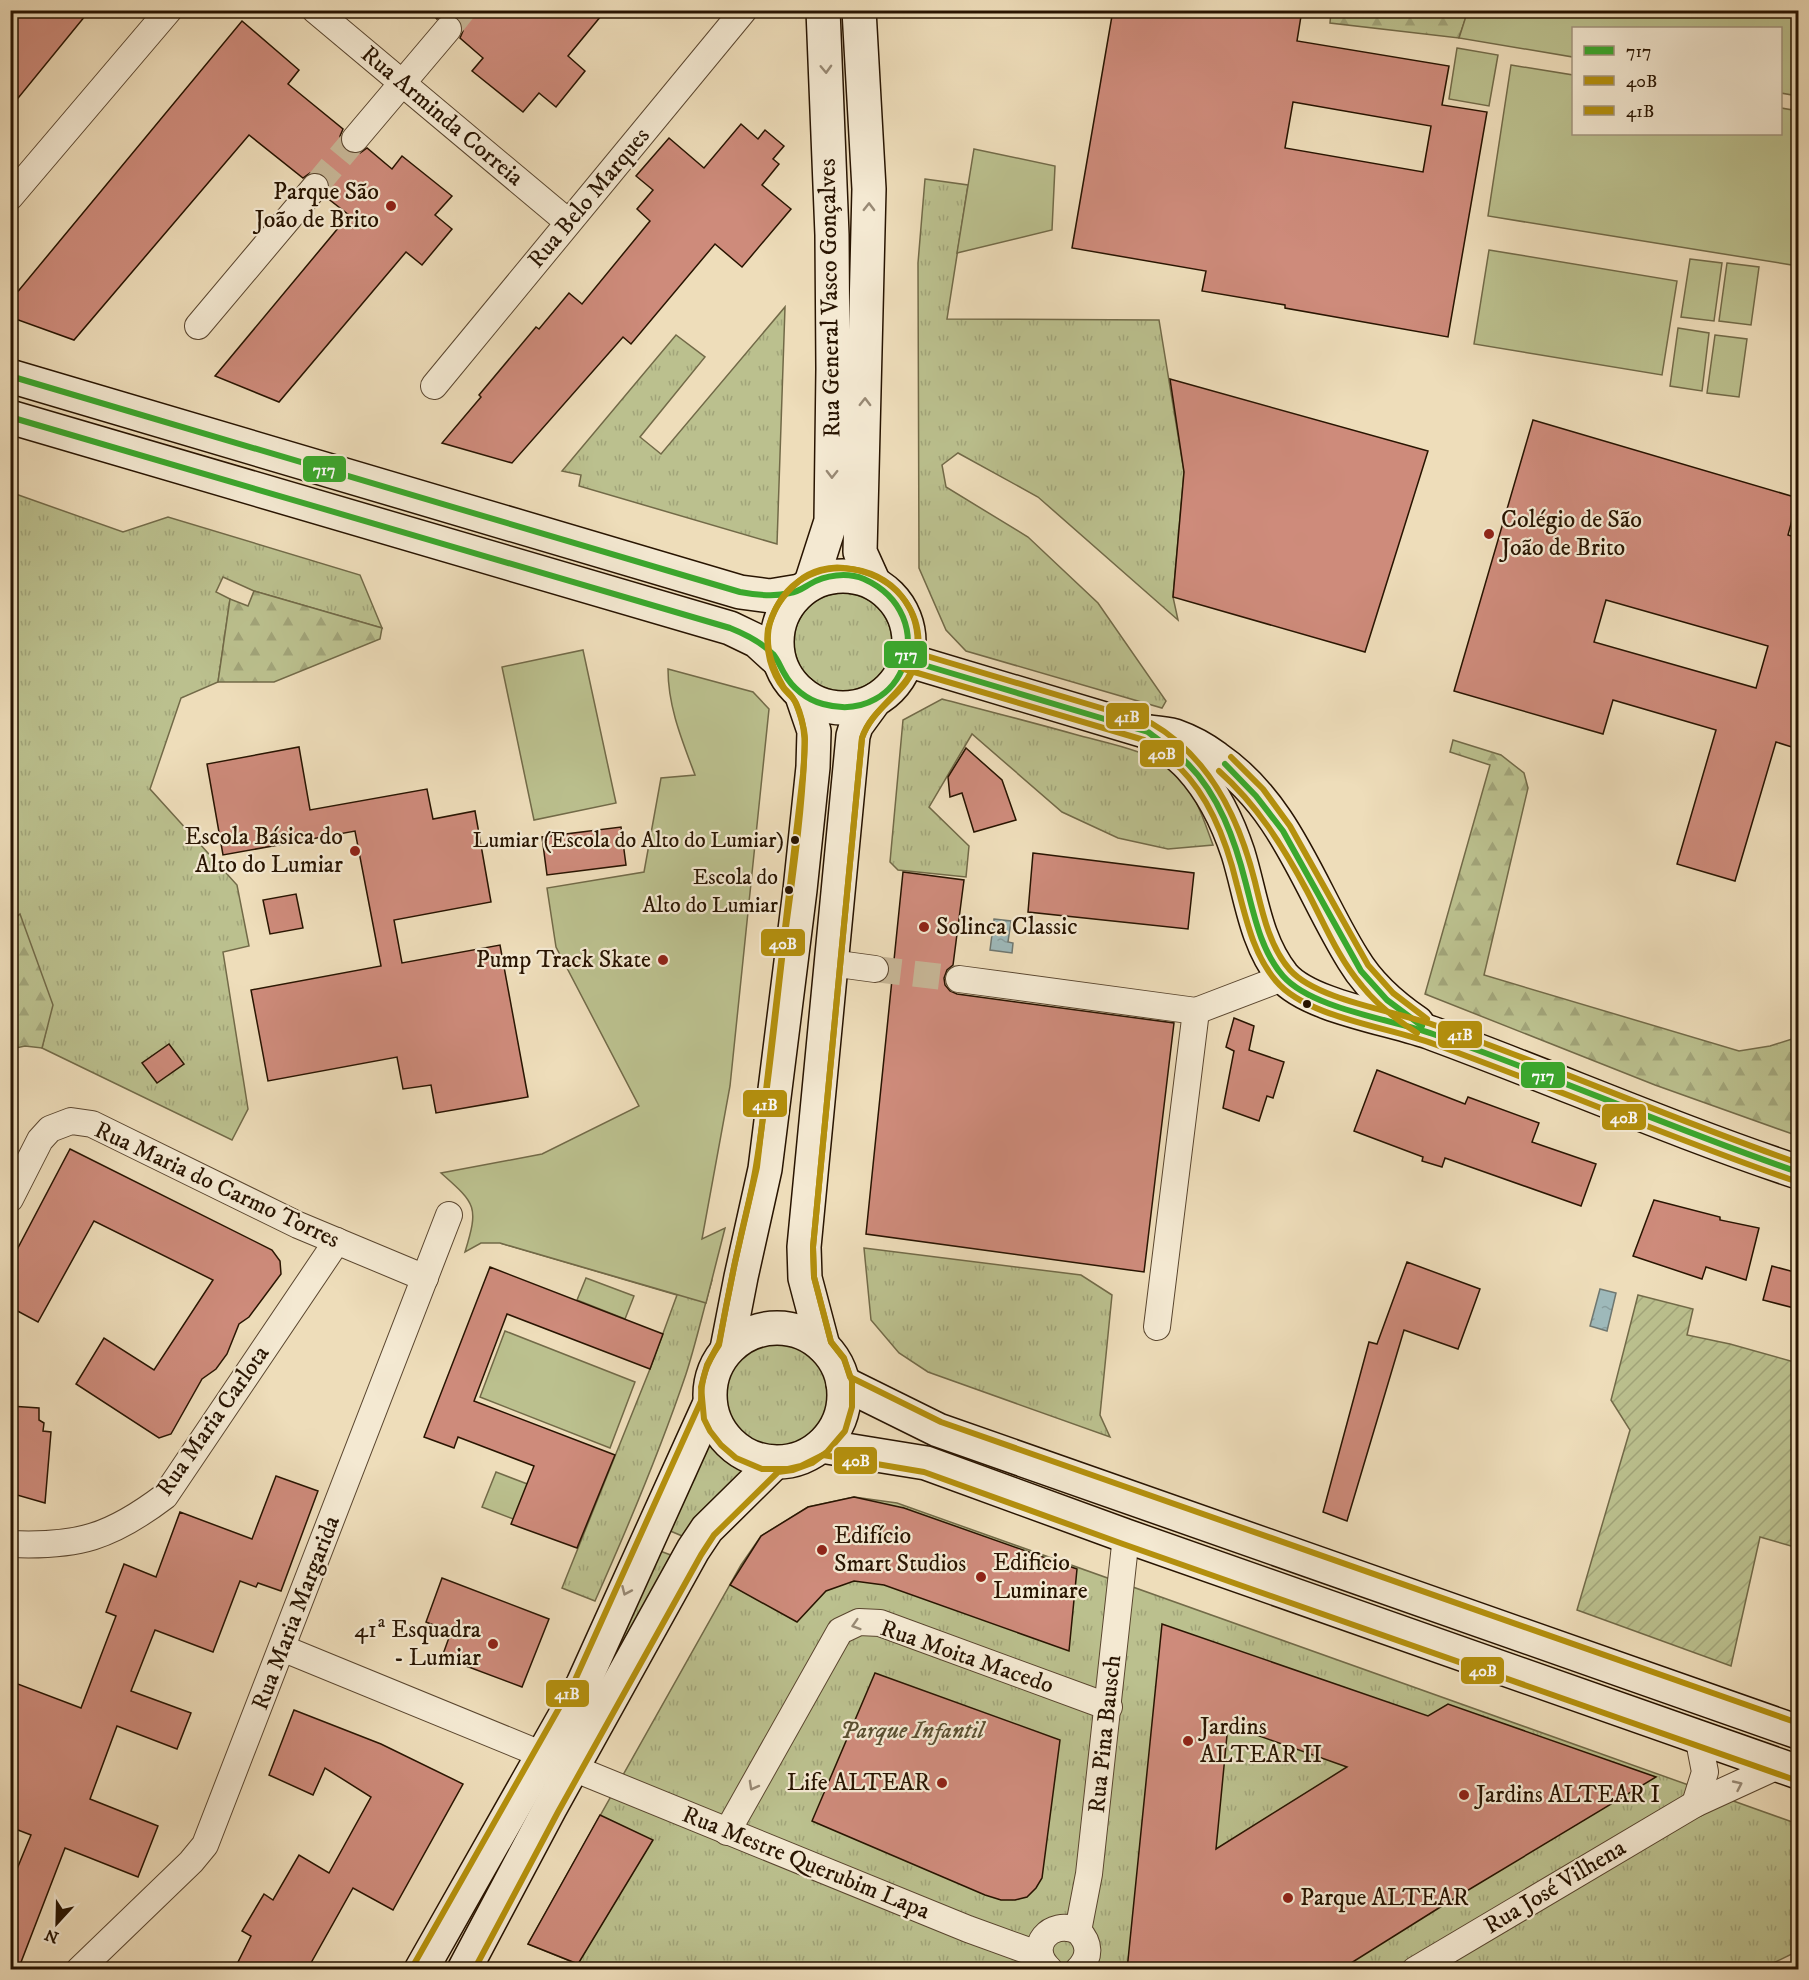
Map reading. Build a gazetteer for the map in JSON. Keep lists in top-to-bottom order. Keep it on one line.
{"streets":{"street":["Rua Arminda Correia","Rua Belo Marques","Rua General Vasco Gonçalves","Rua Maria do Carmo Torres","Rua Maria Carlota","Rua Maria Margarida","Rua Moita Macedo","Rua Pina Bausch","Rua Mestre Querubim Lapa","Rua José Vilhena"]},"crossings":[["Rua Arminda Correia","Rua Belo Marques"],["Rua Maria do Carmo Torres","Rua Maria Carlota"],["Rua Maria do Carmo Torres","Rua Maria Margarida"],["Rua Moita Macedo","Rua Pina Bausch"],["Rua Moita Macedo","Rua Mestre Querubim Lapa"]],"parks":["Parque Infantil"],"places":["Parque São João de Brito","Colégio de São João de Brito","Lumiar (Escola do Alto do Lumiar)","Escola Básica do Alto do Lumiar","Escola do Alto do Lumiar","Solinca Classic","Pump Track Skate","Edifício Smart Studios","Edificio Luminare","41ª Esquadra - Lumiar","Jardins ALTEAR II","Life ALTEAR","Jardins ALTEAR I","Parque ALTEAR"],"lines":["transit line 717","transit line 40B","transit line 41B"],"legend":["717","40B","41B"],"north":"bottom"}
